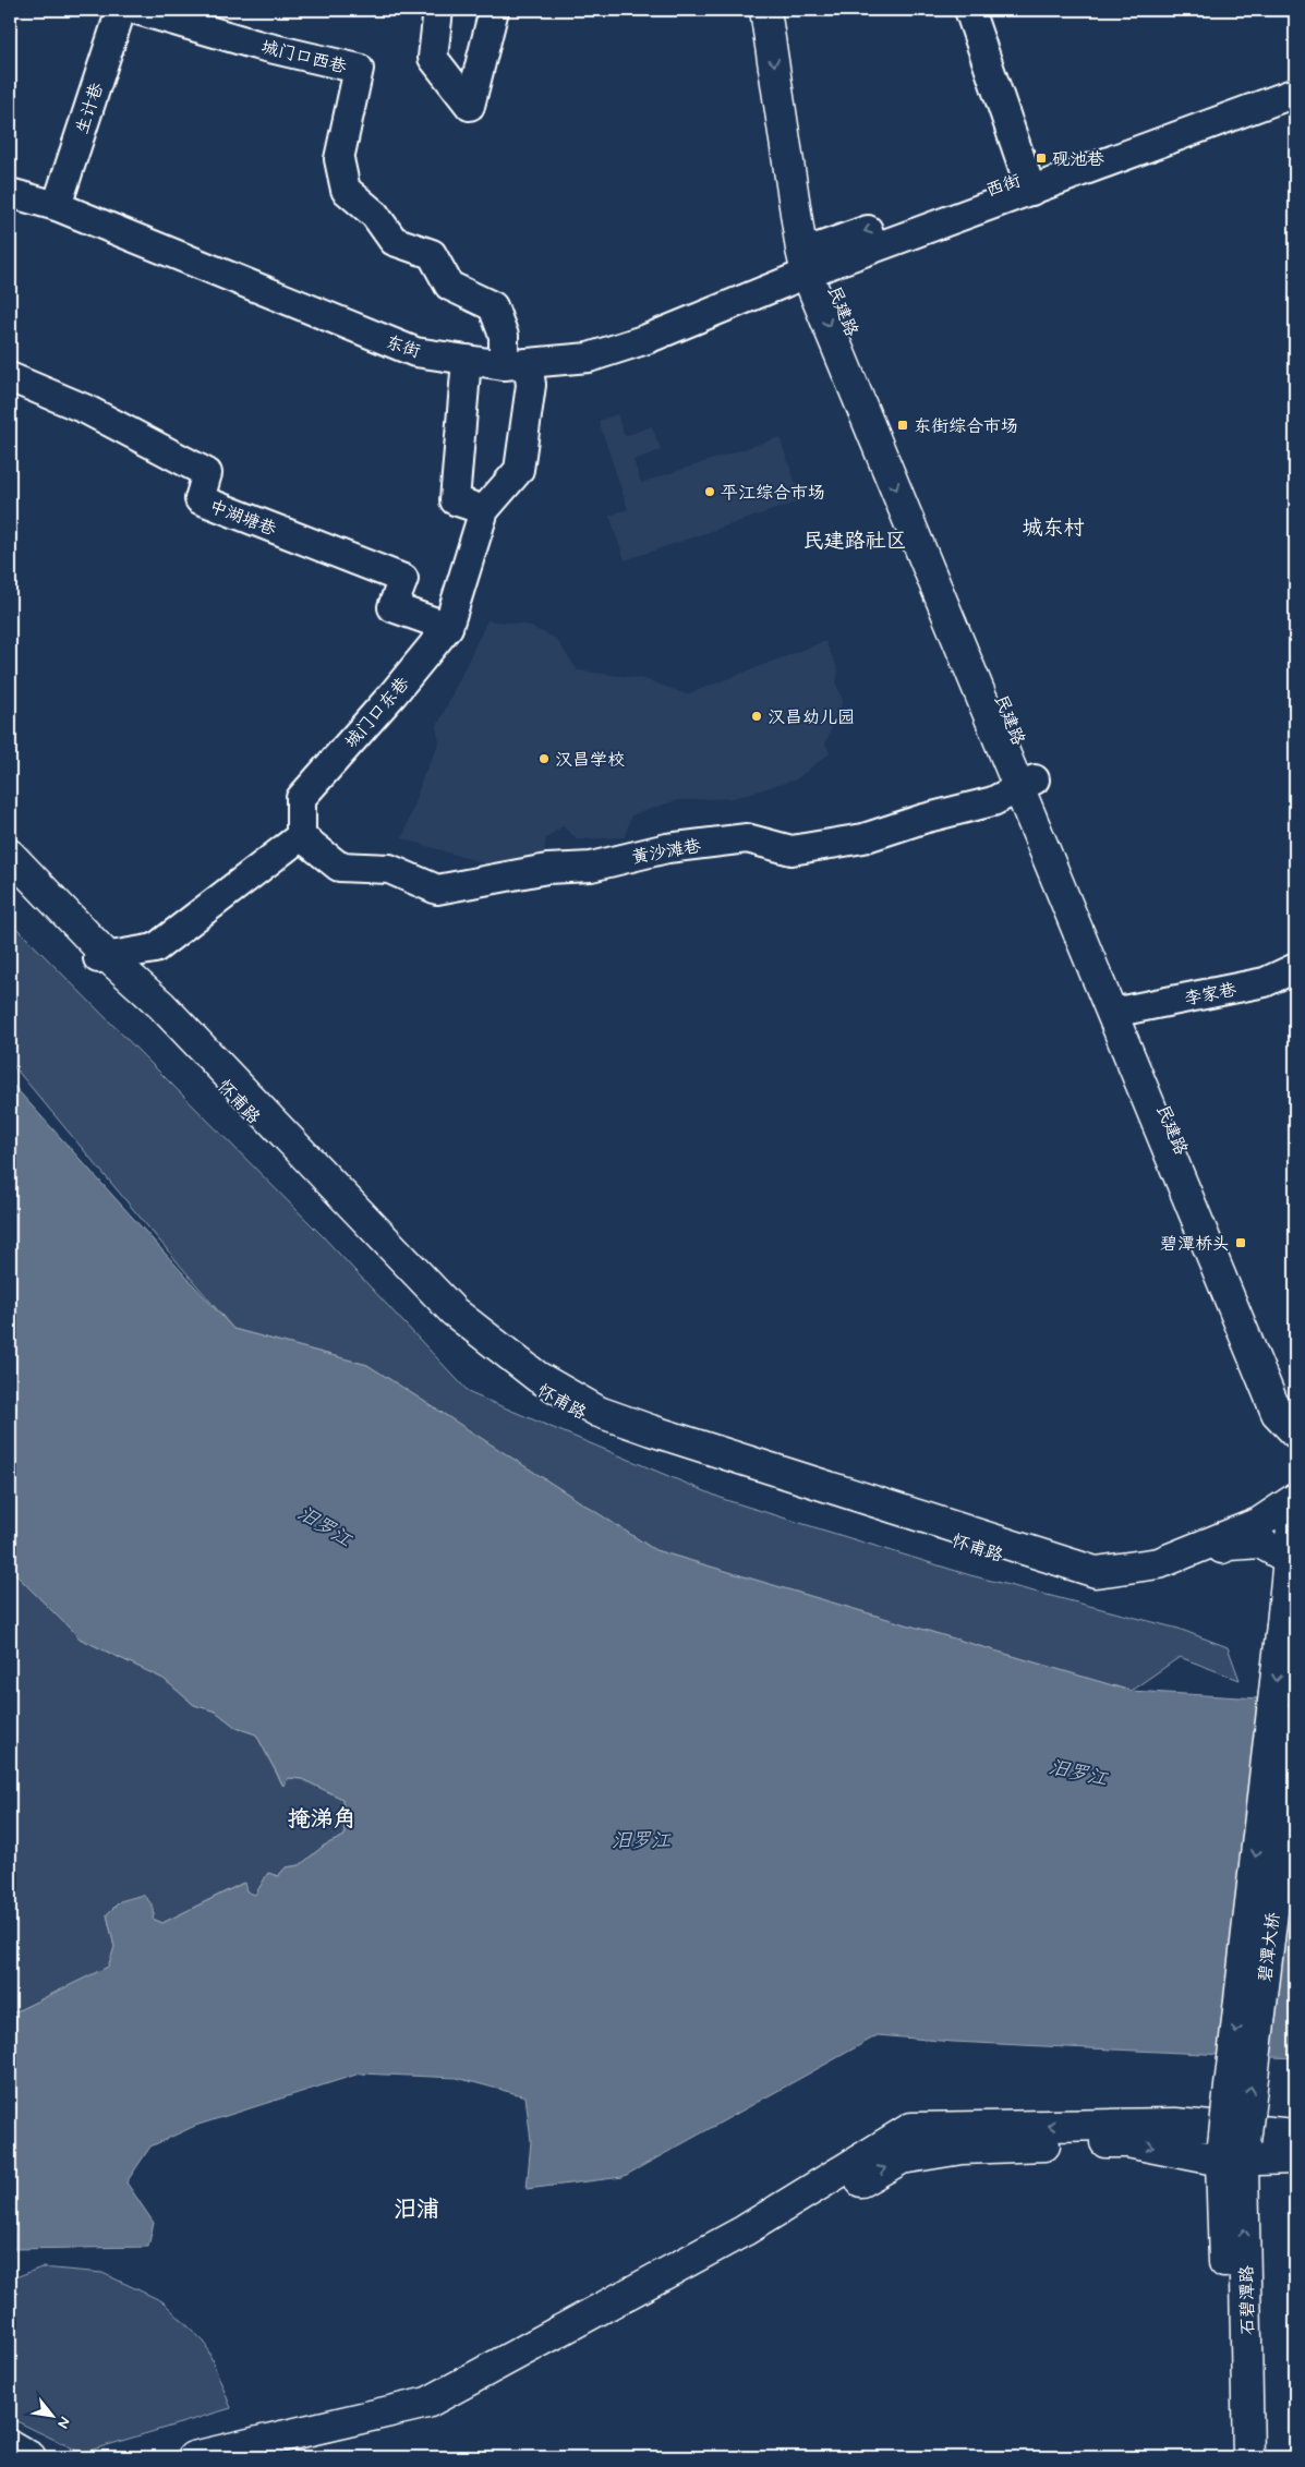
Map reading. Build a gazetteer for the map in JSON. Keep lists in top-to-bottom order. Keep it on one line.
{"streets":{"main road":["民建路","怀甫路","碧潭大桥","石碧潭路"],"street":["城门口西巷","生计巷","西街","东街","中湖塘巷","城门口东巷","黄沙滩巷","李家巷"]},"crossings":[["城门口西巷","东街"],["城门口西巷","城门口东巷"],["生计巷","东街"],["西街","民建路"],["西街","东街"],["民建路","东街"],["民建路","黄沙滩巷"],["民建路","李家巷"],["东街","城门口东巷"],["中湖塘巷","城门口东巷"],["城门口东巷","黄沙滩巷"],["碧潭大桥","石碧潭路"]],"districts":["城东村","民建路社区","掩涕角","汨浦"],"water":["汨罗江"],"places":{"transit":["砚池巷","东街综合市场","碧潭桥头"],"other":["平江综合市场","汉昌幼儿园","汉昌学校"]},"north":"bottom right"}
